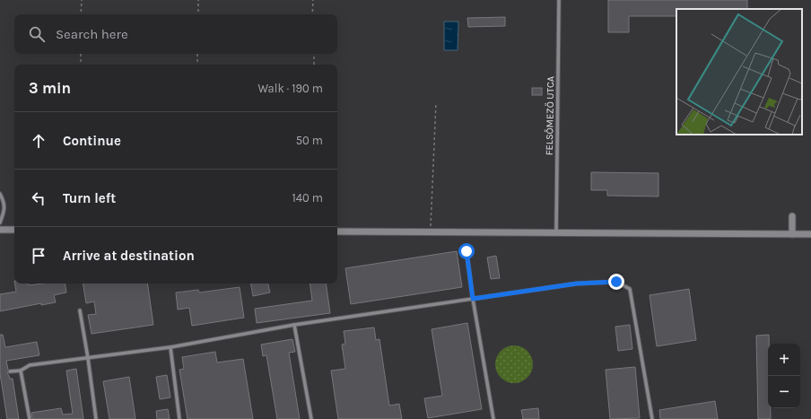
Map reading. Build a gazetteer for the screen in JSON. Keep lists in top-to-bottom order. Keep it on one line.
{"streets":{"lane":["FELSŐMEZŐ UTCA"]},"page":{"search":"Search here","heading":["3 min","Walk · 190 m"],"list":[["Continue","50 m"],["Turn left","140 m"],"Arrive at destination"],"map_buttons":["+","−"]}}
